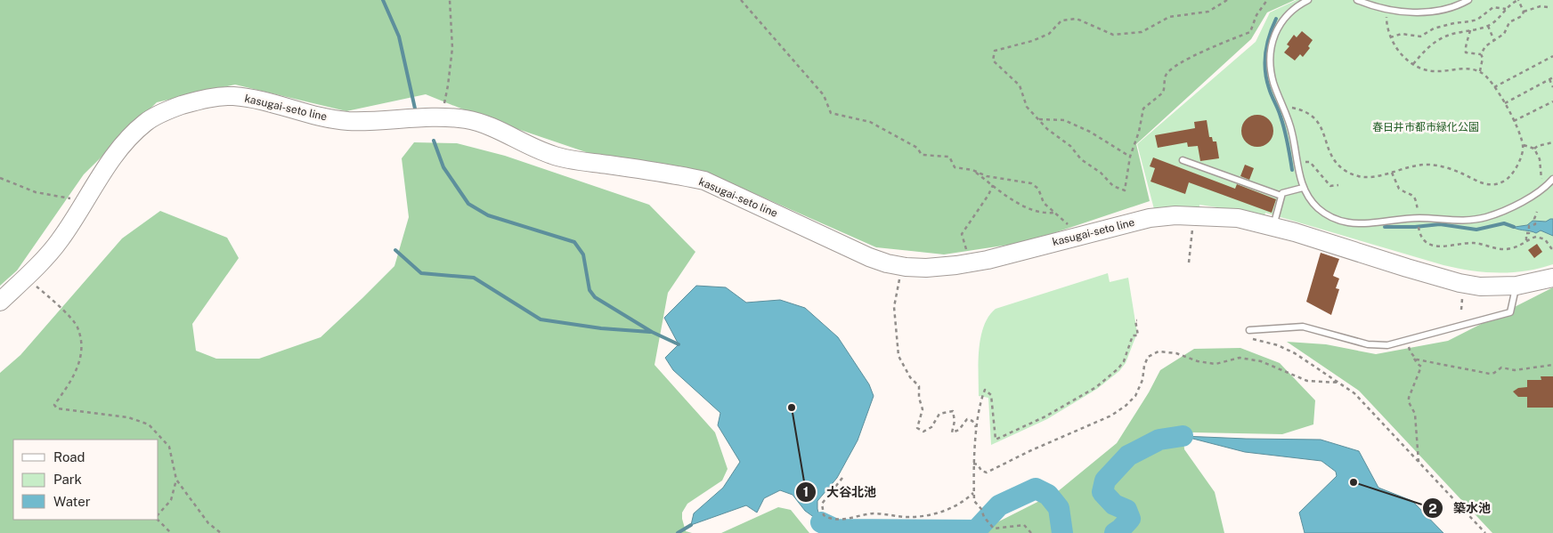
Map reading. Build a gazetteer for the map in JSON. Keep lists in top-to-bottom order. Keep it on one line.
{"streets":{"main road":["kasugai-seto line"]},"parks":["春日井市都市緑化公園"],"places":["大谷北池","築水池"],"legend":["Road","Park","Water"]}
